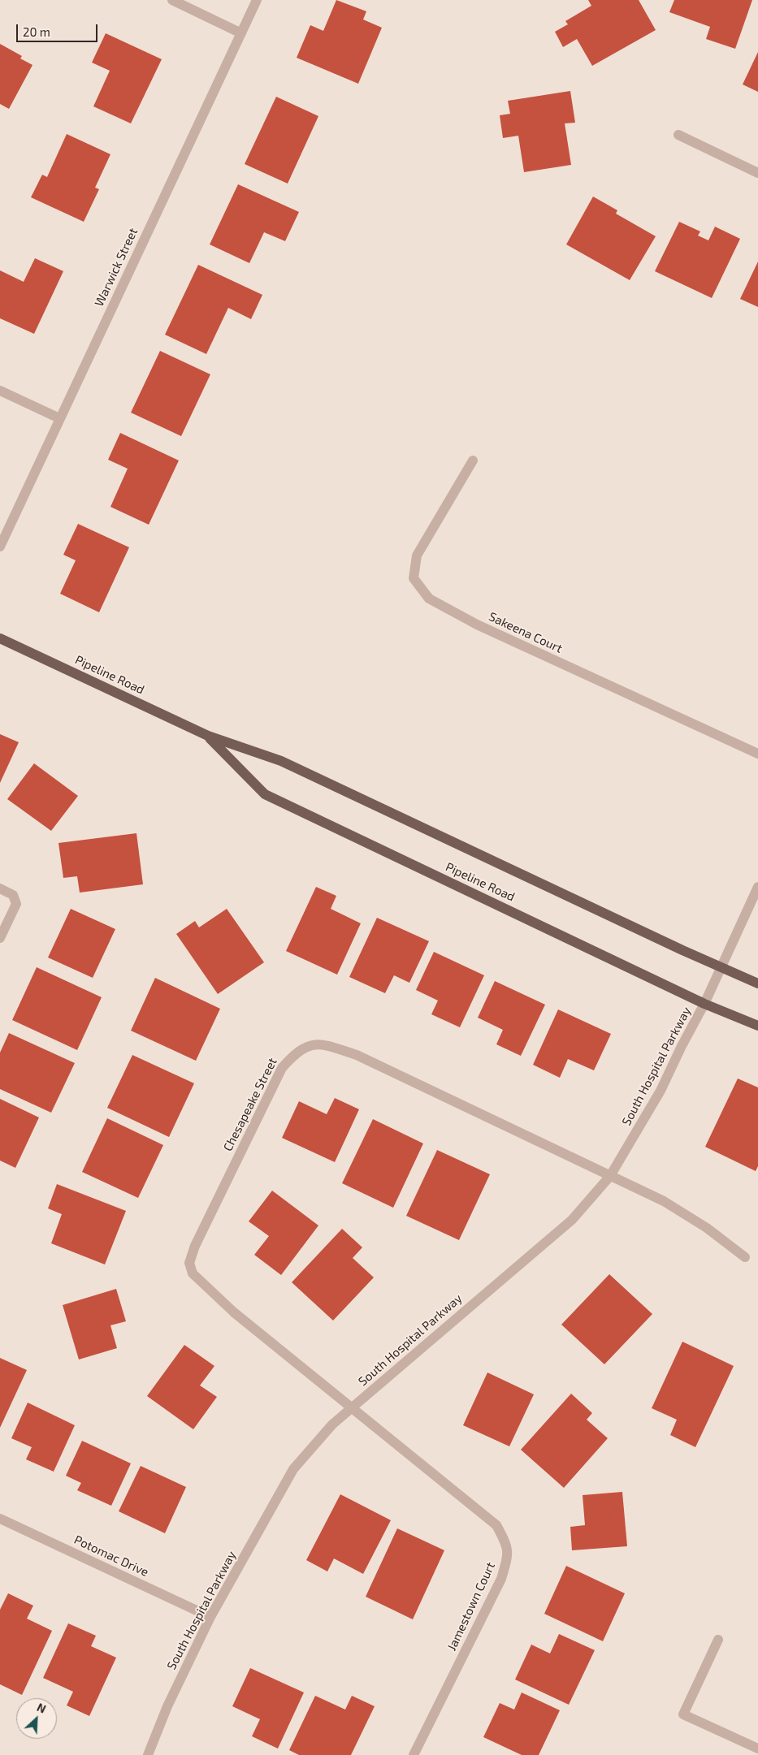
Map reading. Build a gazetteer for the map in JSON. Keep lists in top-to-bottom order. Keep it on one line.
{"streets":{"main road":["Pipeline Road"],"street":["Warwick Street","Sakeena Court","South Hospital Parkway","Chesapeake Street","Potomac Drive","Jamestown Court"]},"crossings":[["Pipeline Road","South Hospital Parkway"],["South Hospital Parkway","Chesapeake Street"],["South Hospital Parkway","Potomac Drive"],["South Hospital Parkway","Jamestown Court"],["Chesapeake Street","Jamestown Court"]],"scale_bar":"20 m","north":"top right"}
